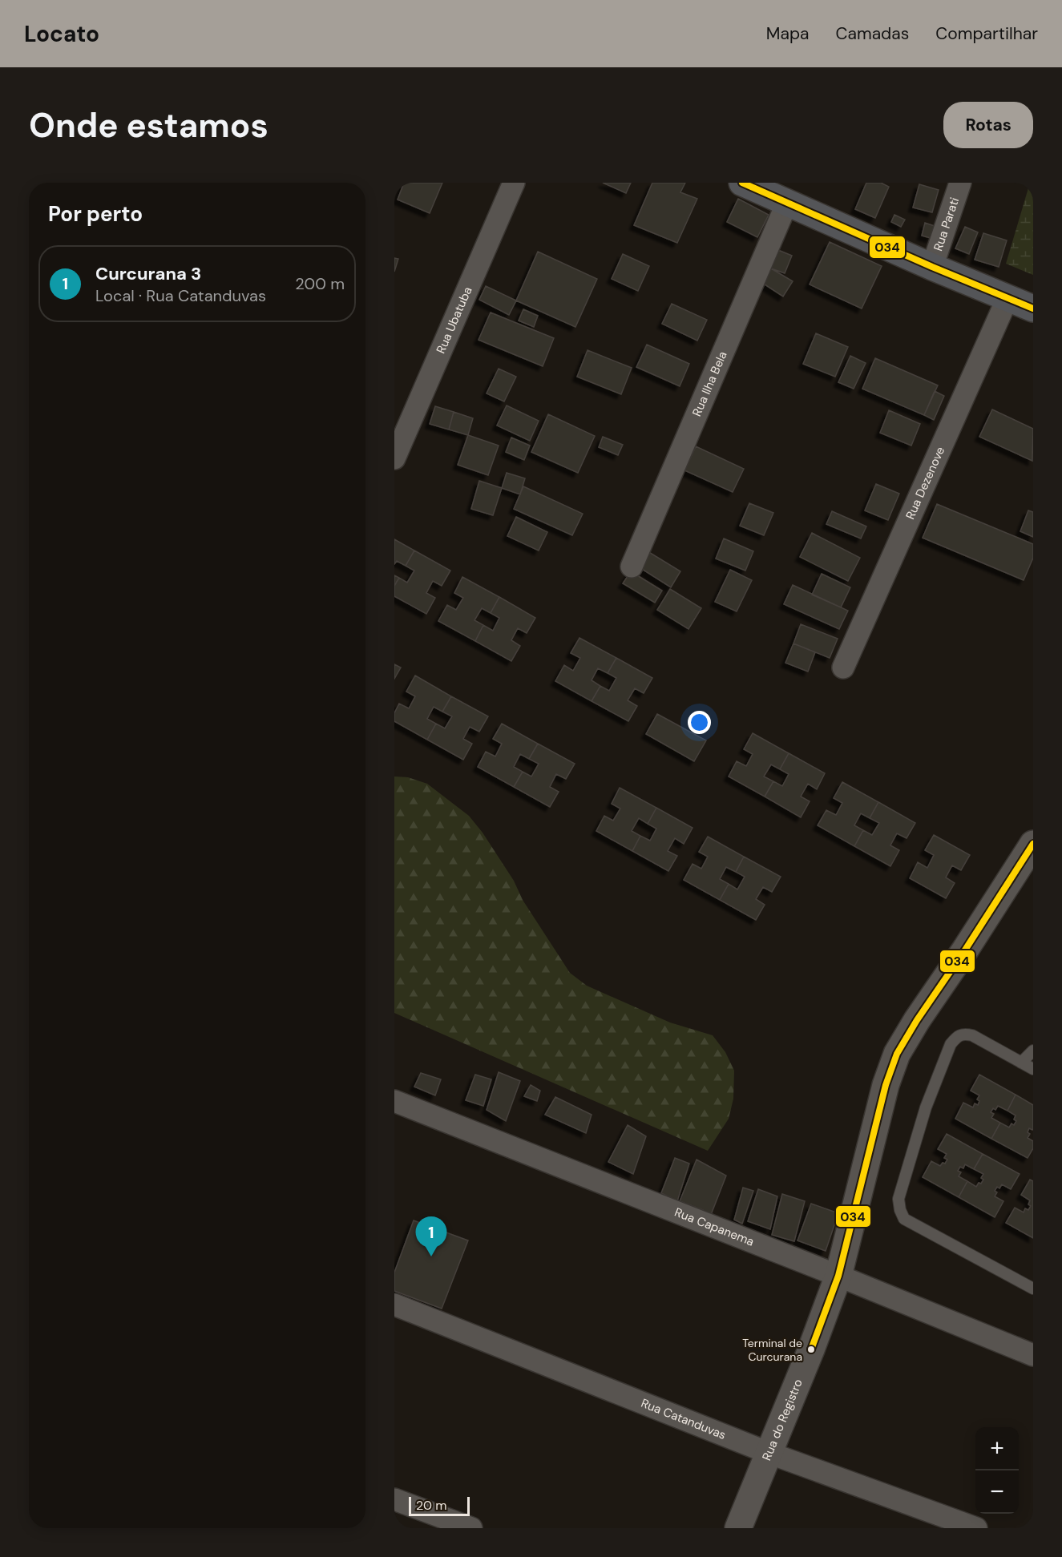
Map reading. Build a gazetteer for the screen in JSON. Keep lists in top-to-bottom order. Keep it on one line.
{"streets":{"street":["Rua Parati","Rua Ubatuba","Rua Ilha Bela","Rua Dezenove","Rua Capanema","Rua Catanduvas","Rua do Registro"]},"crossings":[["Rua Capanema","Rua do Registro"],["Rua Catanduvas","Rua do Registro"]],"places":["Terminal de Curcurana"],"lines":["transit line 034"],"scale_bar":"20 m","page":{"header":"Locato","nav":["Mapa","Camadas","Compartilhar"],"buttons":"Rotas","title":"Onde estamos","heading":"Por perto","list":[{"mark":"1","name":"Curcurana 3","note":"Local · Rua Catanduvas","value":"200 m"}],"pins":"1","map_buttons":["+","−"],"scale":"20 m"}}
